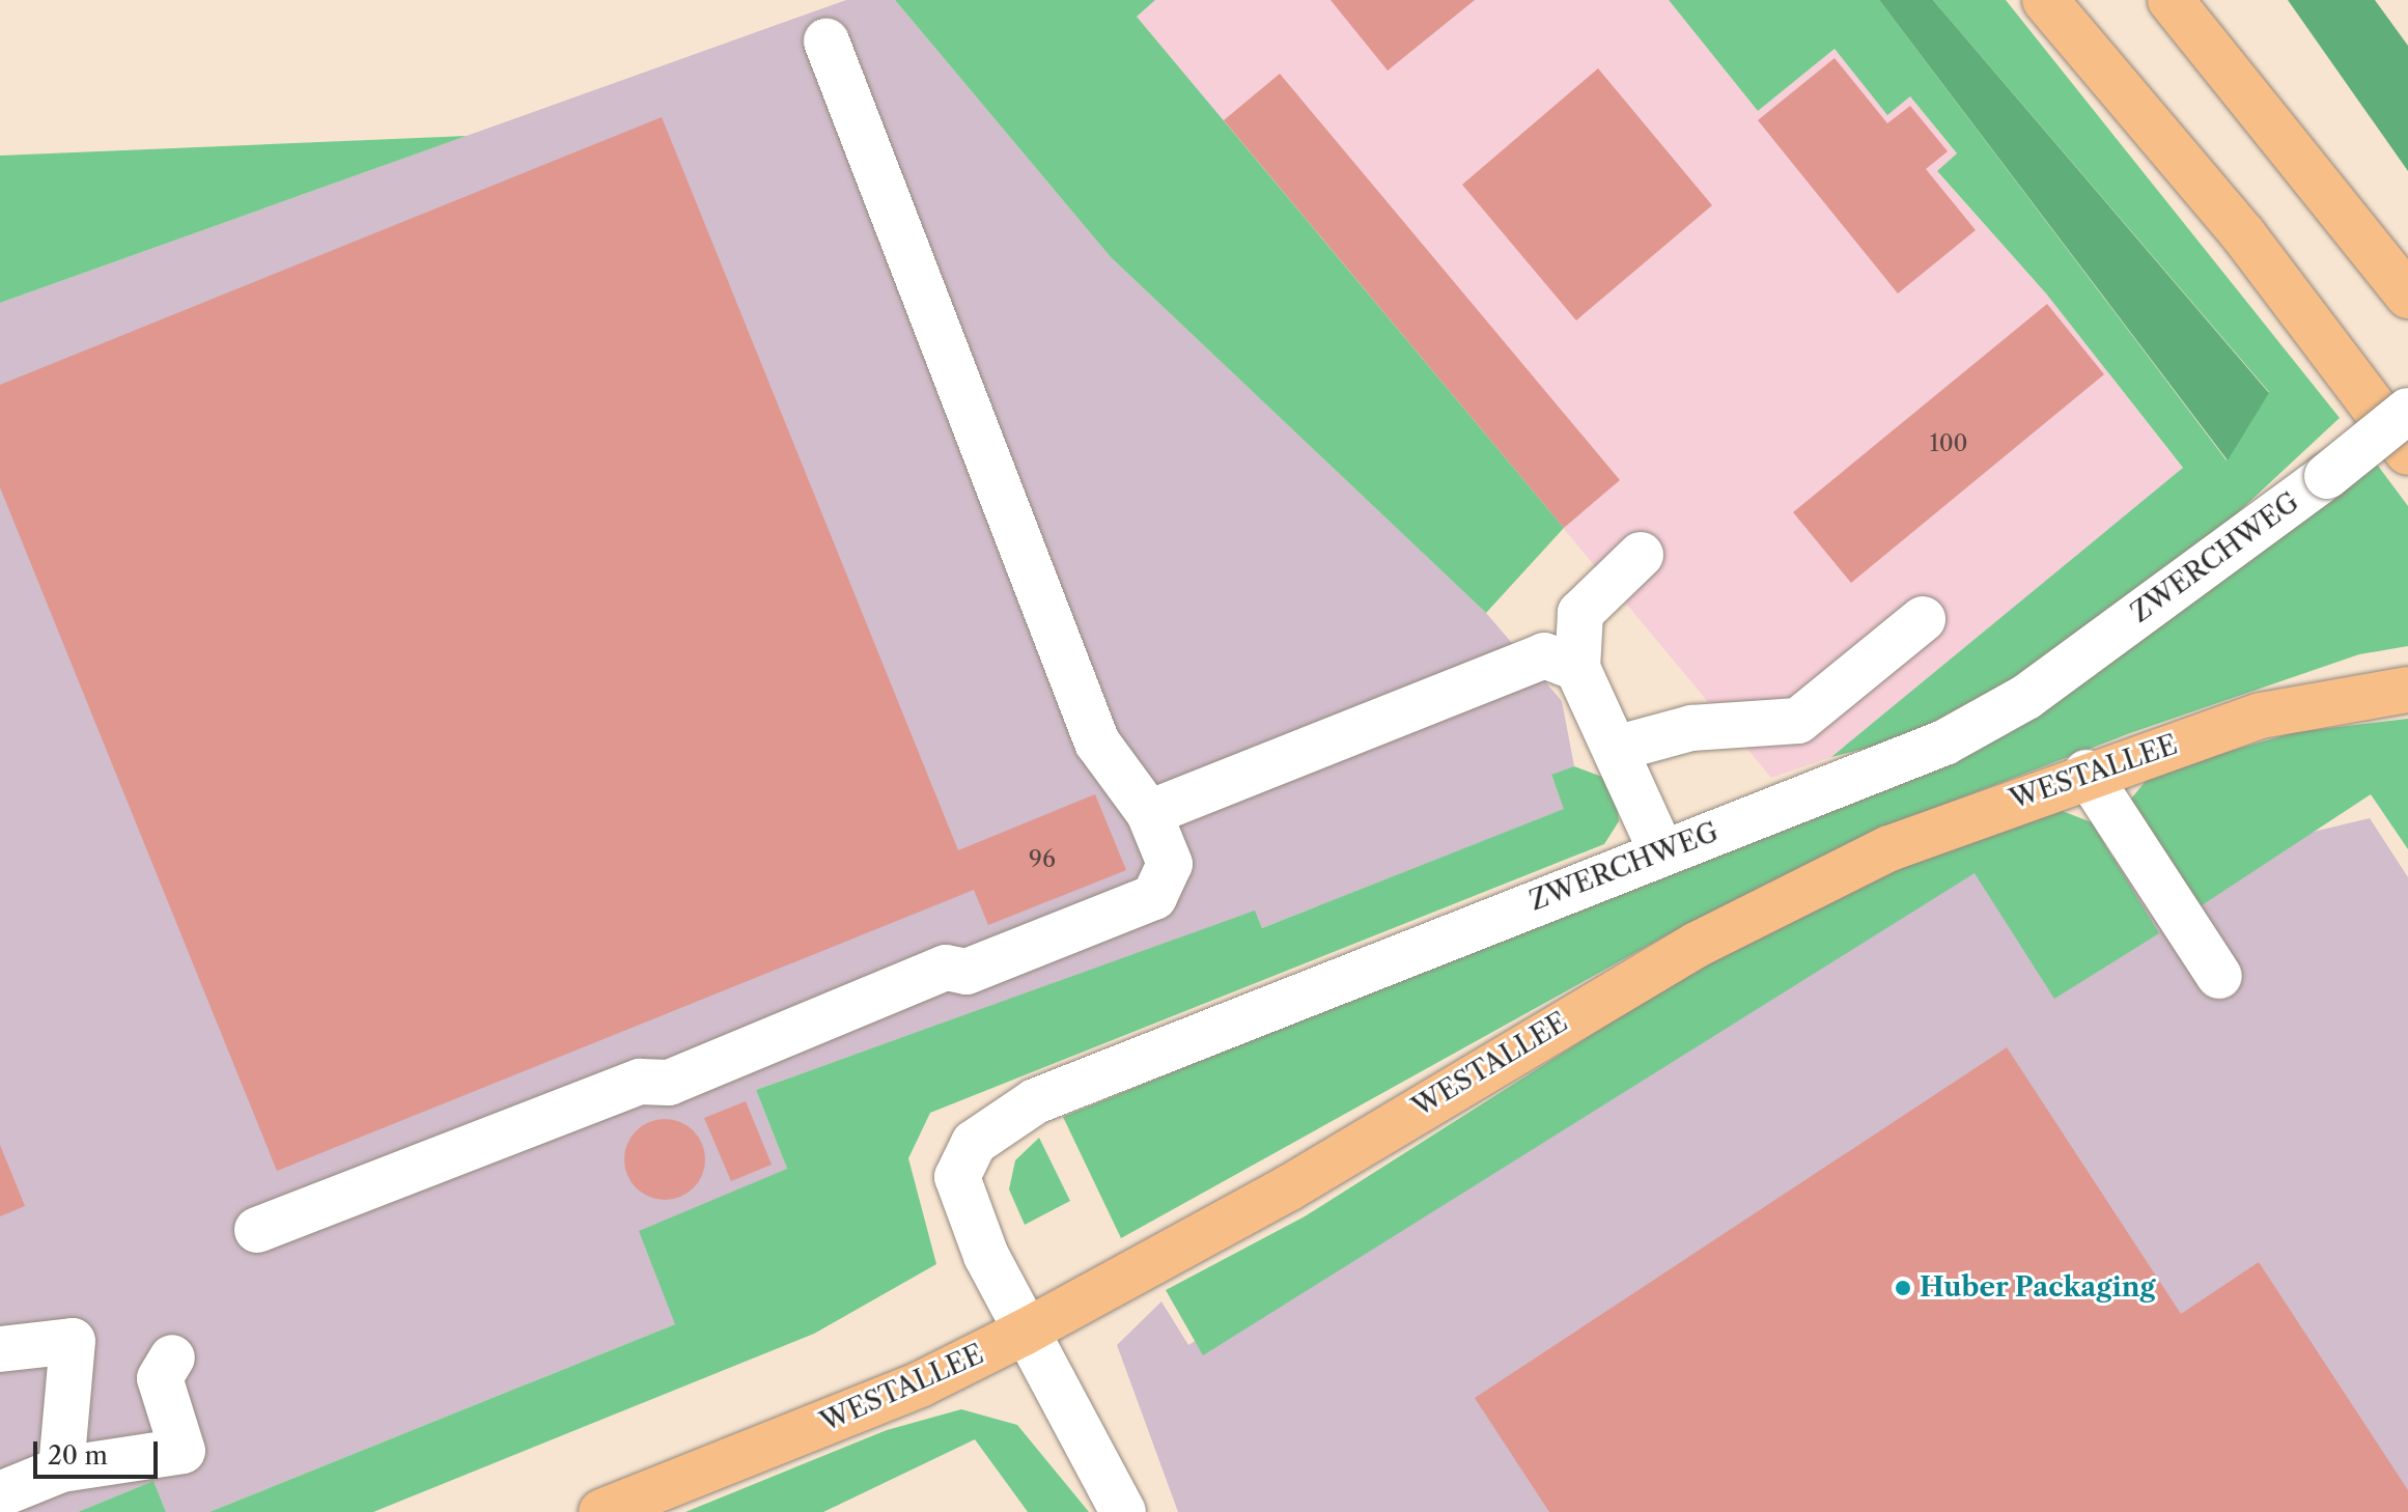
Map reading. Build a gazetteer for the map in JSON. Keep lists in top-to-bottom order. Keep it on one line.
{"streets":{"main road":["WESTALLEE"],"street":["ZWERCHWEG"]},"crossings":[["ZWERCHWEG","WESTALLEE"]],"places":["Huber Packaging"],"house_numbers":["100","96"],"scale_bar":"20 m"}
